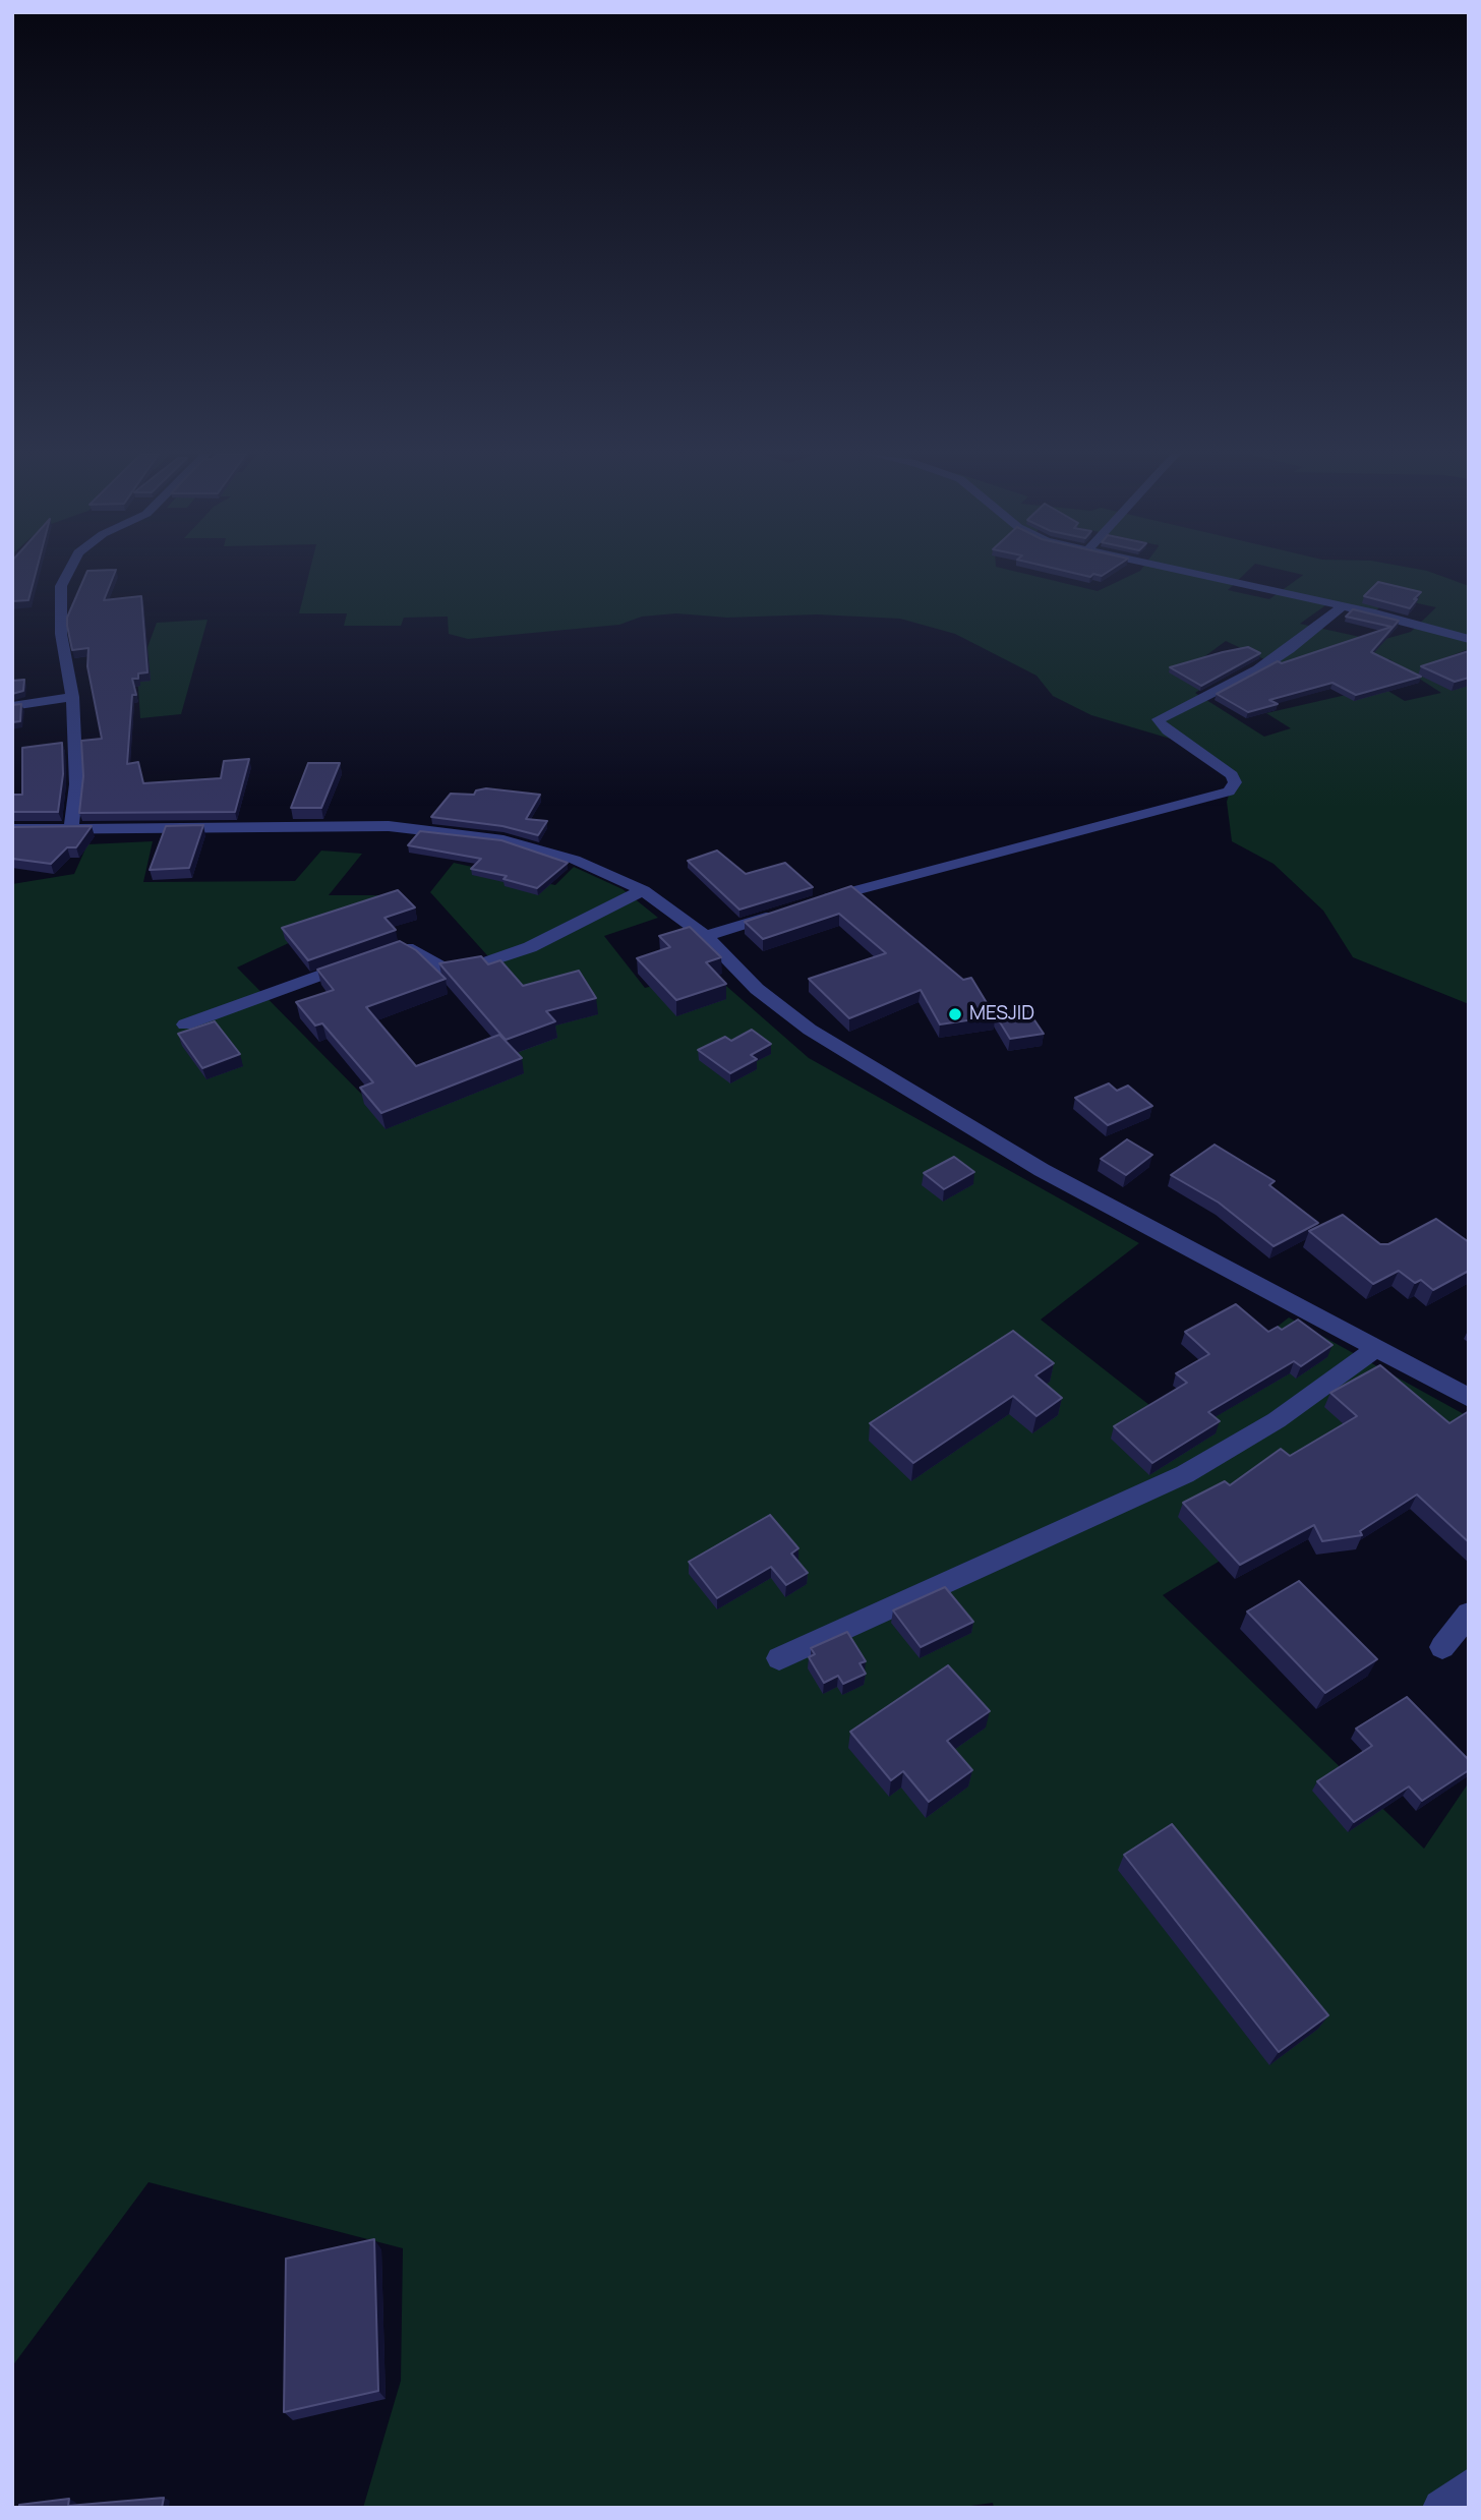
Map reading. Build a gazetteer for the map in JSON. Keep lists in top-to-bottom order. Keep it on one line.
{"places":["MESJID"]}
